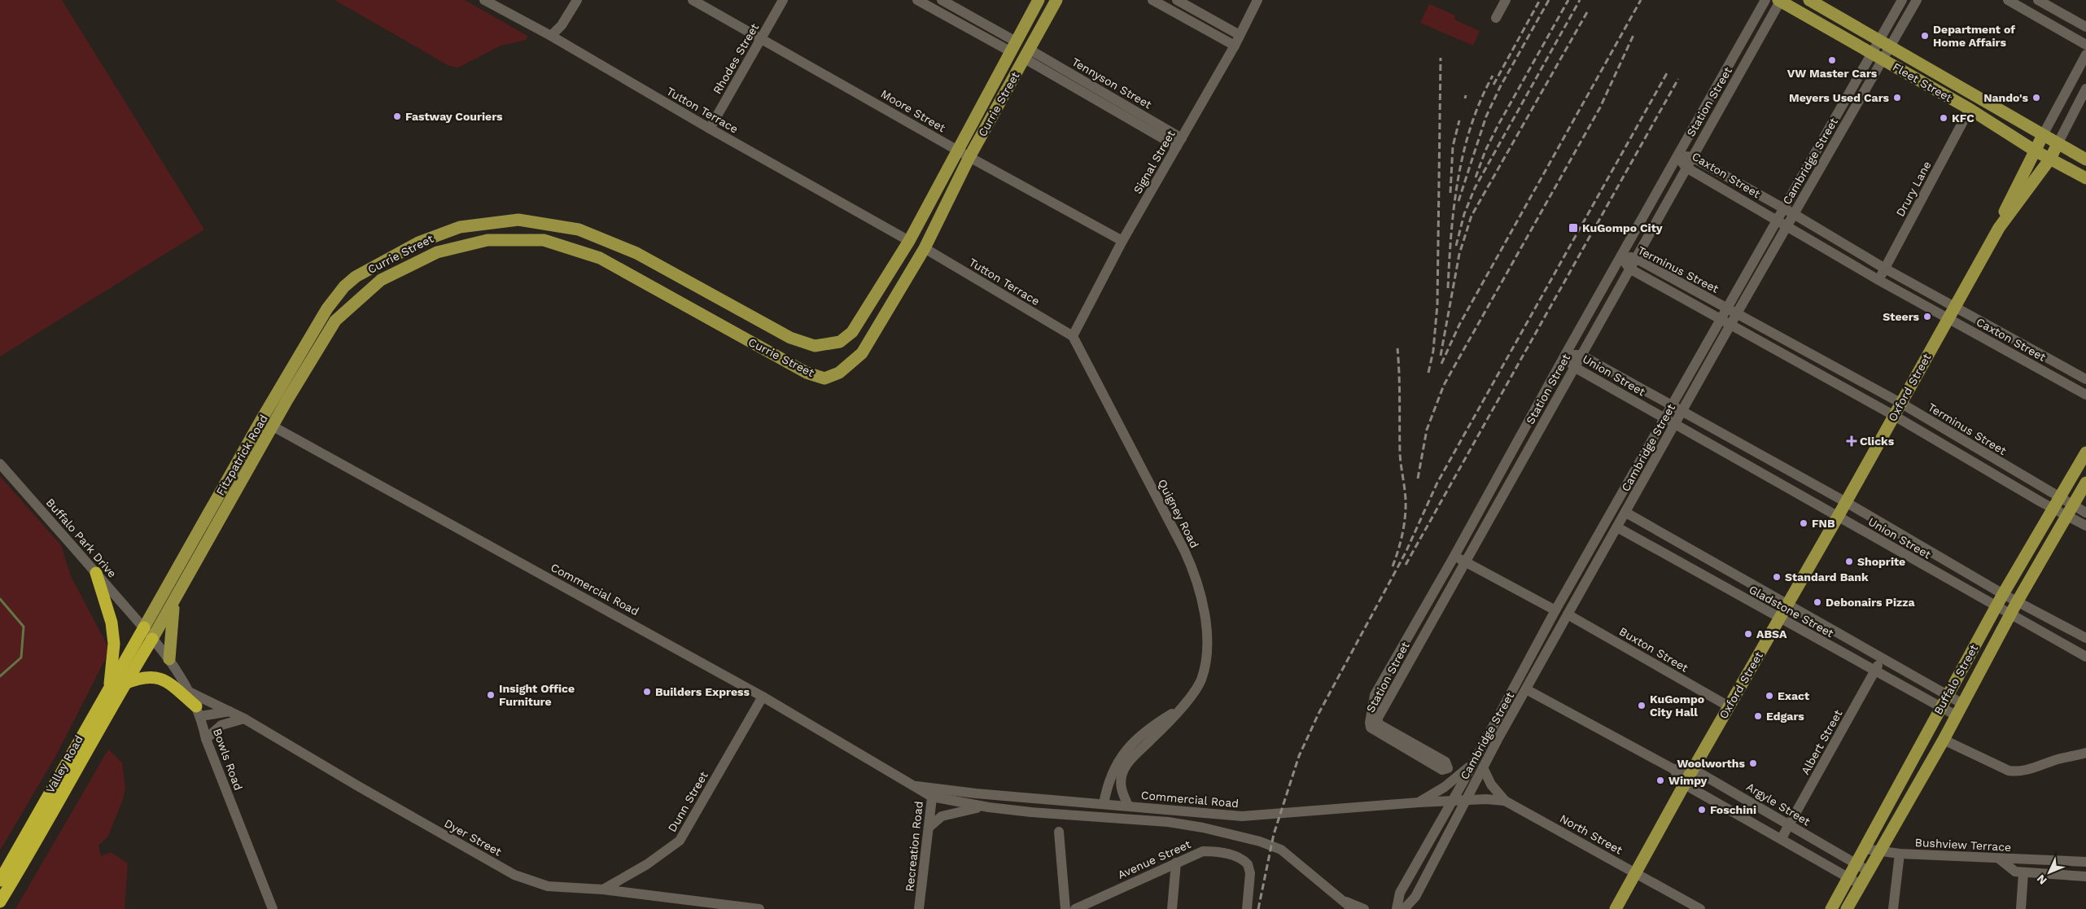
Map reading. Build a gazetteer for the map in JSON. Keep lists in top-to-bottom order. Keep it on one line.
{"streets":{"highway":["Valley Road"],"main road":["Fleet Street","Currie Street","Oxford Street","Fitzpatrick Road","Buffalo Street"],"street":["Rhodes Street","Tennyson Street","Station Street","Tutton Terrace","Moore Street","Cambridge Street","Signal Street","Caxton Street","Drury Lane","Terminus Street","Union Street","Quigney Road","Buffalo Park Drive","Commercial Road","Gladstone Street","Buxton Street","Albert Street","Bowls Road","Dunn Street","Argyle Street","North Street","Dyer Street","Bushview Terrace","Recreation Road","Avenue Street"]},"crossings":[["Rhodes Street","Tutton Terrace"],["Rhodes Street","Moore Street"],["Fleet Street","Station Street"],["Fleet Street","Cambridge Street"],["Fleet Street","Drury Lane"],["Fleet Street","Oxford Street"],["Tennyson Street","Currie Street"],["Tennyson Street","Signal Street"],["Station Street","Caxton Street"],["Station Street","Terminus Street"],["Station Street","Union Street"],["Currie Street","Tutton Terrace"],["Currie Street","Moore Street"],["Currie Street","Fitzpatrick Road"],["Tutton Terrace","Signal Street"],["Tutton Terrace","Quigney Road"],["Moore Street","Signal Street"],["Cambridge Street","Caxton Street"],["Cambridge Street","Terminus Street"],["Cambridge Street","Union Street"],["Cambridge Street","Commercial Road"],["Cambridge Street","Gladstone Street"],["Cambridge Street","Buxton Street"],["Cambridge Street","Argyle Street"],["Cambridge Street","North Street"],["Signal Street","Quigney Road"],["Caxton Street","Drury Lane"],["Caxton Street","Oxford Street"],["Terminus Street","Oxford Street"],["Terminus Street","Buffalo Street"],["Union Street","Oxford Street"],["Union Street","Buffalo Street"],["Oxford Street","Gladstone Street"],["Oxford Street","Buxton Street"],["Oxford Street","Argyle Street"],["Oxford Street","North Street"],["Fitzpatrick Road","Buffalo Park Drive"],["Fitzpatrick Road","Commercial Road"],["Fitzpatrick Road","Bowls Road"],["Fitzpatrick Road","Valley Road"],["Quigney Road","Commercial Road"],["Buffalo Park Drive","Bowls Road"],["Buffalo Park Drive","Valley Road"],["Commercial Road","Dunn Street"],["Commercial Road","North Street"],["Commercial Road","Recreation Road"],["Gladstone Street","Buffalo Street"],["Gladstone Street","Albert Street"],["Buffalo Street","Argyle Street"],["Buffalo Street","Bushview Terrace"],["Albert Street","Argyle Street"],["Bowls Road","Valley Road"],["Bowls Road","Dyer Street"],["Dunn Street","Dyer Street"]],"places":{"other":["Department of Home Affairs","VW Master Cars","Meyers Used Cars","Nando's","Fastway Couriers","KFC","Steers","FNB","Shoprite","Standard Bank","Debonairs Pizza","ABSA","Builders Express","Insight Office Furniture","Exact","KuGompo City Hall","Edgars","Woolworths","Wimpy","Foschini"],"transit":["KuGompo City"],"health":["Clicks"]},"north":"bottom left"}
